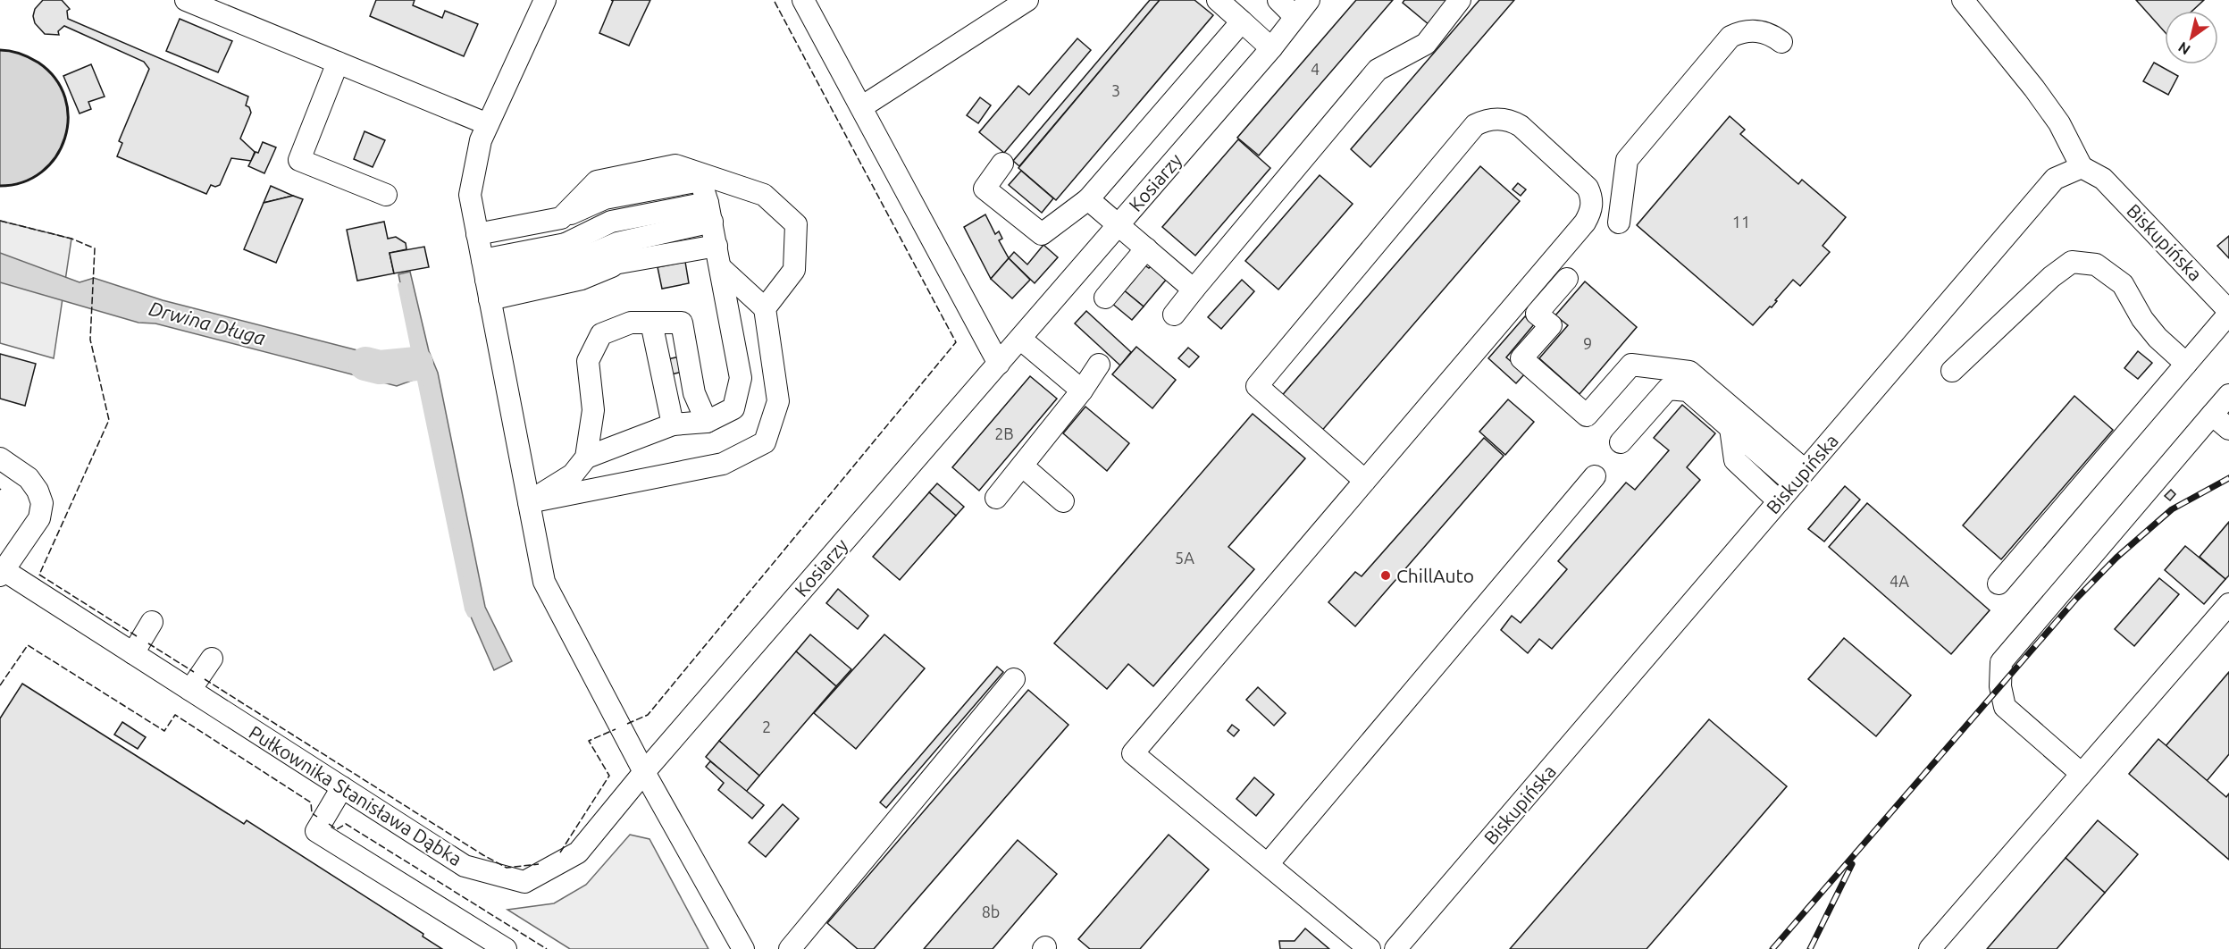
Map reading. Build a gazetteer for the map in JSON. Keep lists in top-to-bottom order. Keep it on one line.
{"streets":{"street":["Kosiarzy","Biskupińska","Pułkownika Stanisława Dąbka"]},"crossings":[["Kosiarzy","Pułkownika Stanisława Dąbka"]],"water":["Drwina Długa"],"places":["ChillAuto"],"house_numbers":["4","3","11","9","2B","5A","4A","2","8b"],"north":"bottom left"}
